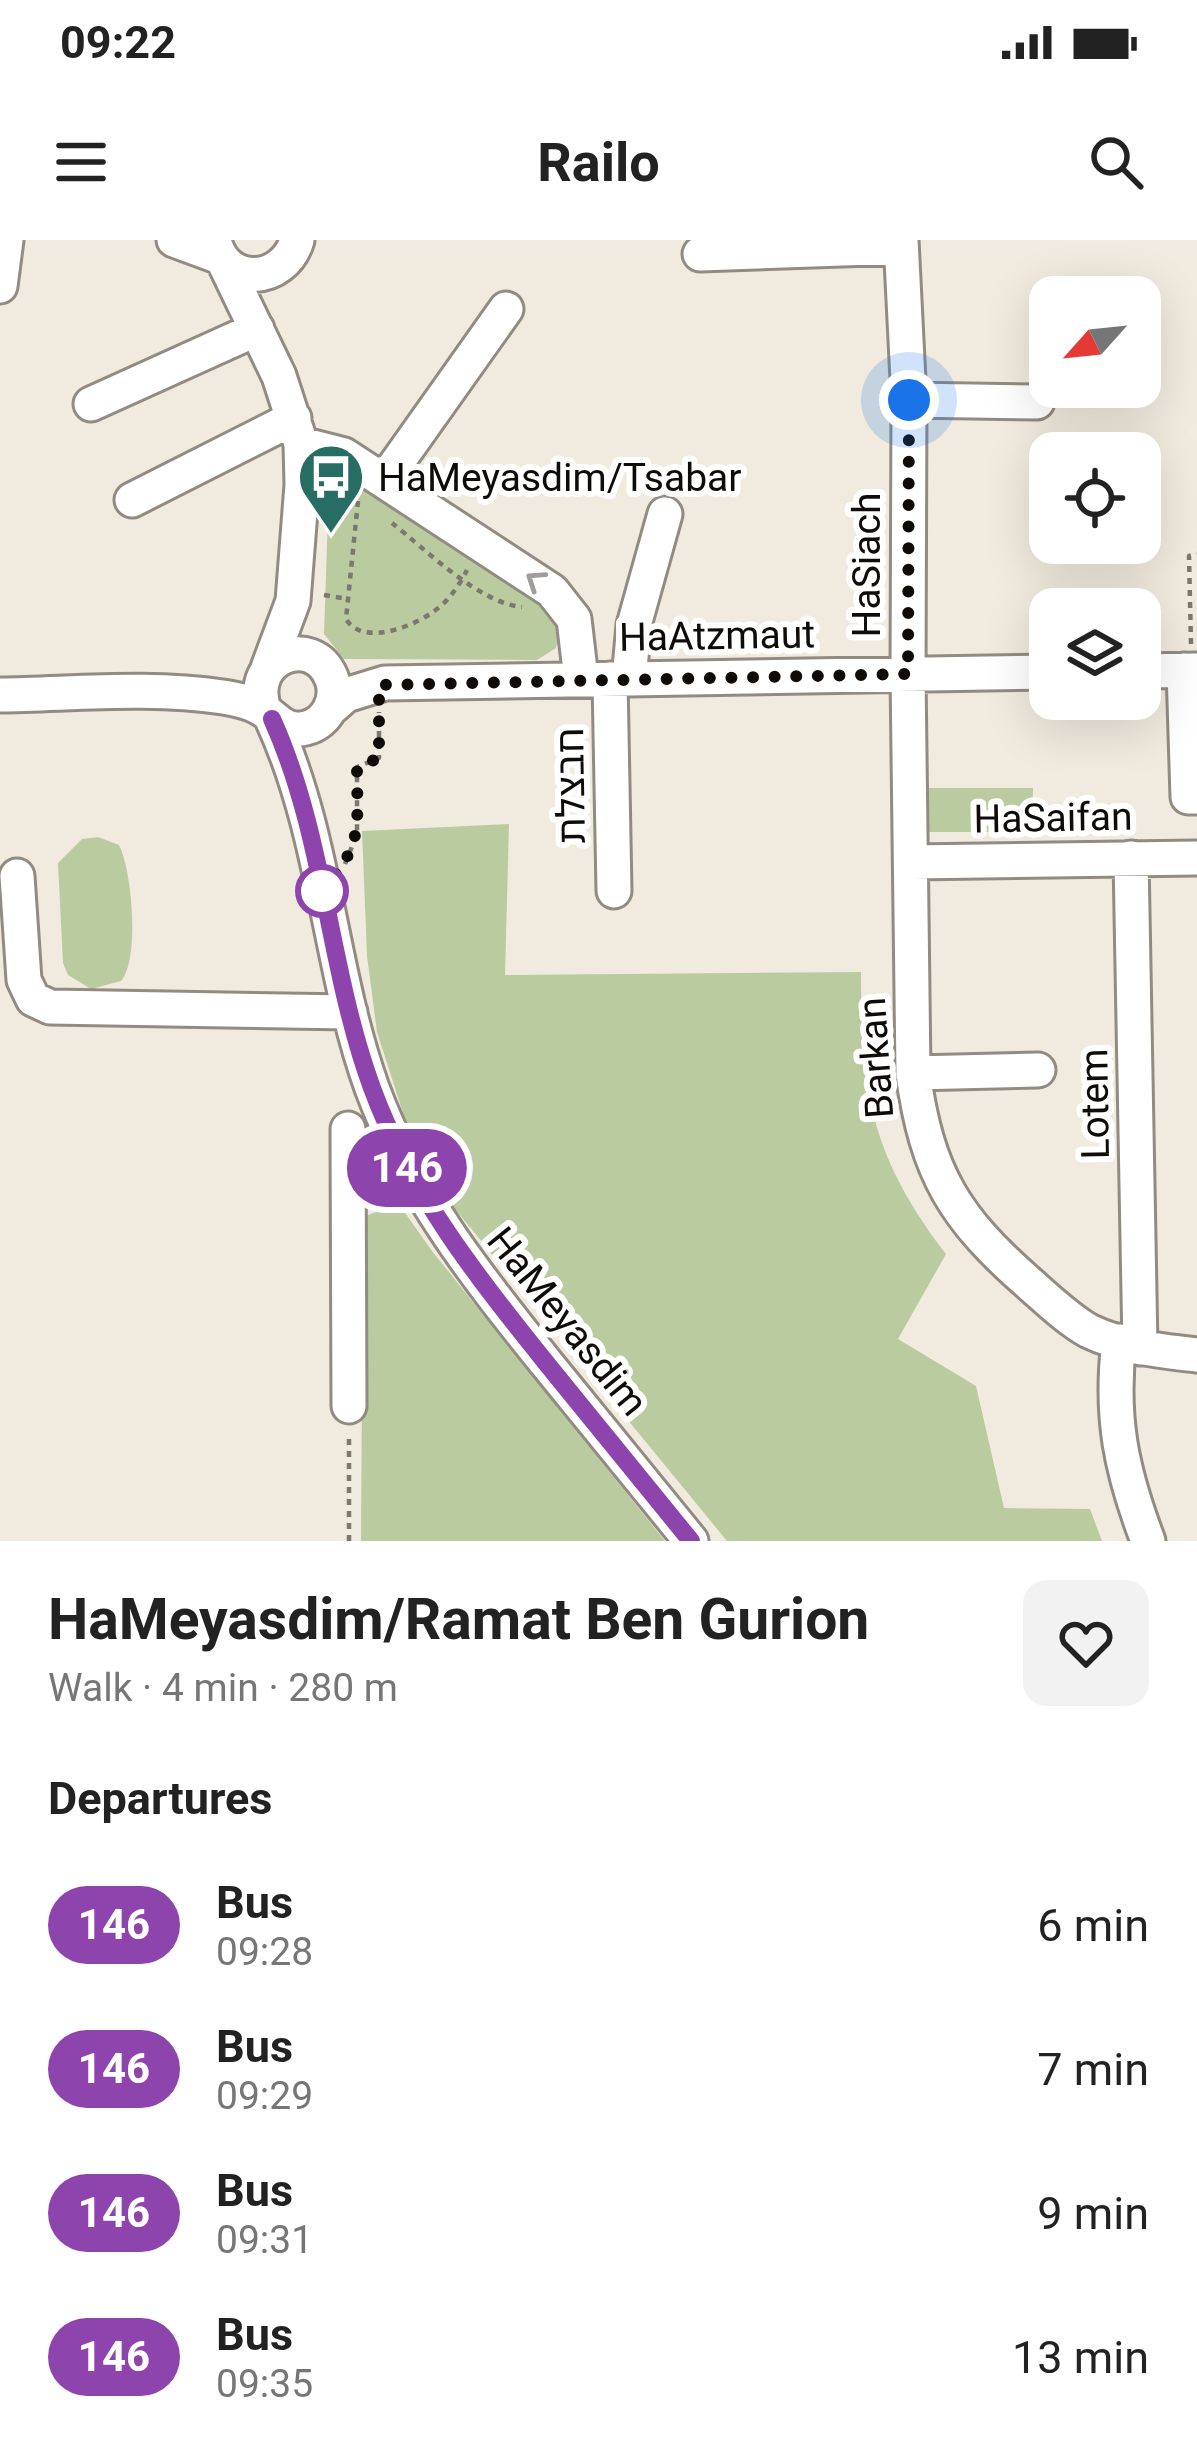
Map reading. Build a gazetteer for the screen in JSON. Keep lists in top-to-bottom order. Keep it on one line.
{"streets":{"street":["HaSiach","HaAtzmaut","חבצלת","HaSaifan","Barkan","Lotem","HaMeyasdim"]},"crossings":[["HaSiach","HaAtzmaut"],["HaSiach","Barkan"],["HaAtzmaut","חבצלת"],["HaAtzmaut","Barkan"],["HaAtzmaut","HaMeyasdim"],["HaSaifan","Barkan"],["HaSaifan","Lotem"],["Barkan","Lotem"]],"places":{"bus stop":["HaMeyasdim/Tsabar"]},"lines":["bus line 146"],"north":"bottom left","page":{"status":"09:22","header":"Railo","on_map":"146","heading":[["HaMeyasdim/Ramat Ben Gurion","Walk · 4 min · 280 m"],"Departures"],"list":[{"mark":"146","name":"Bus","note":"09:28","value":"6 min"},{"mark":"146","name":"Bus","note":"09:29","value":"7 min"},{"mark":"146","name":"Bus","note":"09:31","value":"9 min"},{"mark":"146","name":"Bus","note":"09:35","value":"13 min"}]}}
